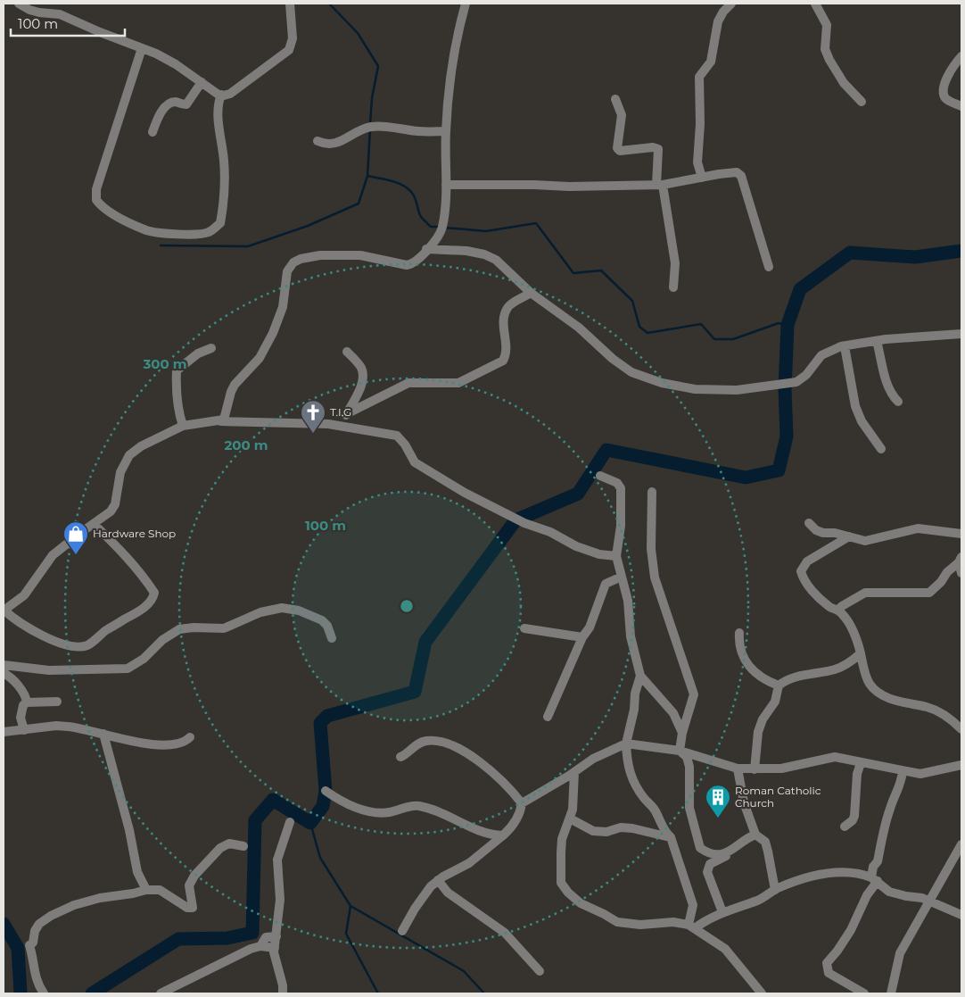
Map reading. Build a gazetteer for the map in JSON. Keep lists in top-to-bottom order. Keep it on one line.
{"places":{"church":["T.I.G"],"shop":["Hardware Shop"],"building":["Roman Catholic Church"]},"scale_bar":"100 m","rings":["300 m","200 m","100 m"]}
